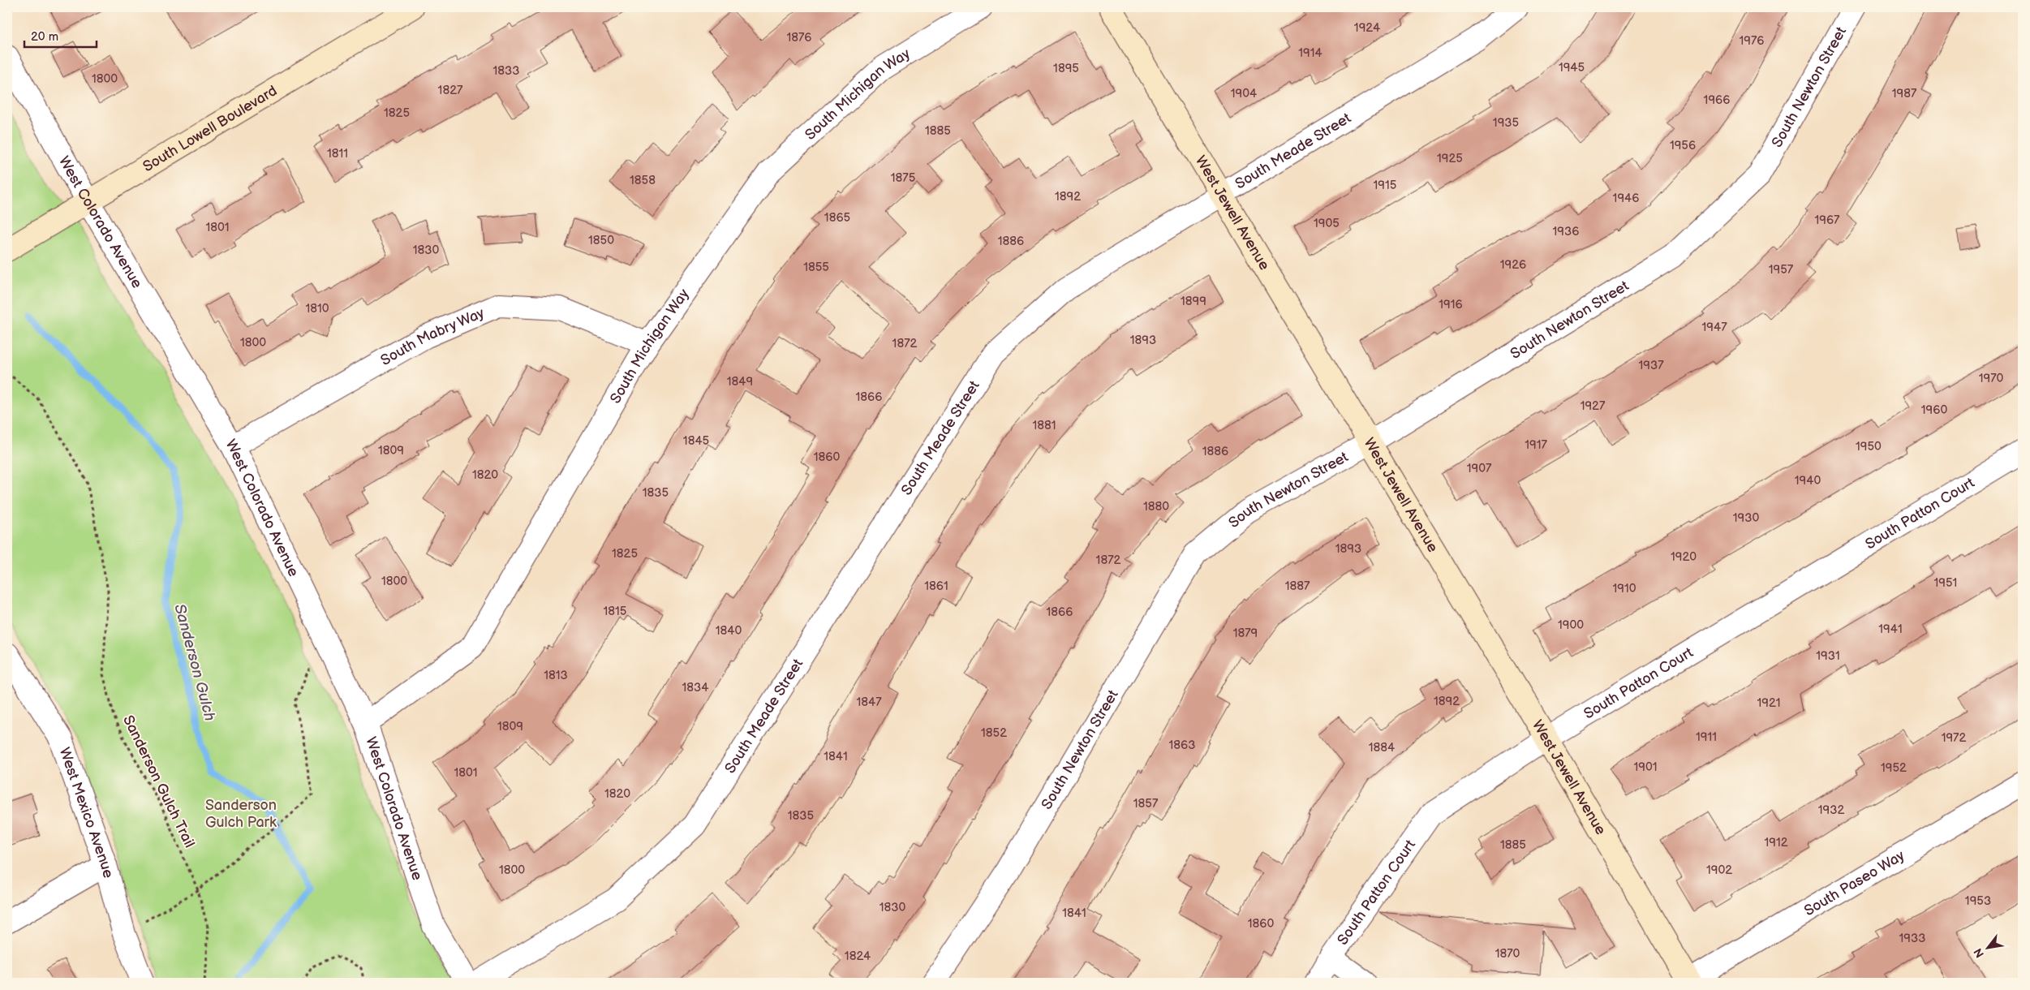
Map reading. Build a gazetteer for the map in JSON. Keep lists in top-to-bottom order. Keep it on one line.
{"streets":{"main road":["South Lowell Boulevard","West Jewell Avenue"],"street":["South Newton Street","South Michigan Way","South Meade Street","West Colorado Avenue","South Mabry Way","South Patton Court","West Mexico Avenue","South Paseo Way"],"path":["Sanderson Gulch Trail"]},"crossings":[["South Newton Street","West Jewell Avenue"],["South Michigan Way","West Colorado Avenue"],["South Michigan Way","South Mabry Way"],["South Lowell Boulevard","West Colorado Avenue"],["South Meade Street","West Jewell Avenue"],["West Jewell Avenue","South Patton Court"],["West Jewell Avenue","South Paseo Way"],["West Colorado Avenue","South Mabry Way"]],"water":["Sanderson Gulch"],"parks":["Sanderson Gulch Park"],"house_numbers":["1924","1876","1976","1914","1945","1895","1833","1800","1827","1904","1987","1966","1825","1935","1885","1956","1811","1925","1875","1858","1915","1892","1946","1865","1967","1905","1801","1936","1850","1886","1830","1926","1855","1957","1899","1916","1810","1947","1893","1800","1872","1937","1970","1849","1866","1927","1960","1881","1845","1917","1950","1809","1886","1860","1907","1820","1940","1835","1880","1930","1893","1825","1920","1872","1800","1951","1861","1887","1910","1815","1866","1900","1941","1840","1879","1931","1813","1834","1892","1847","1921","1809","1852","1911","1972","1863","1884","1841","1901","1952","1801","1820","1857","1932","1835","1912","1885","1800","1902","1953","1830","1841","1860","1933","1870","1824"],"scale_bar":"20 m","north":"bottom left"}
